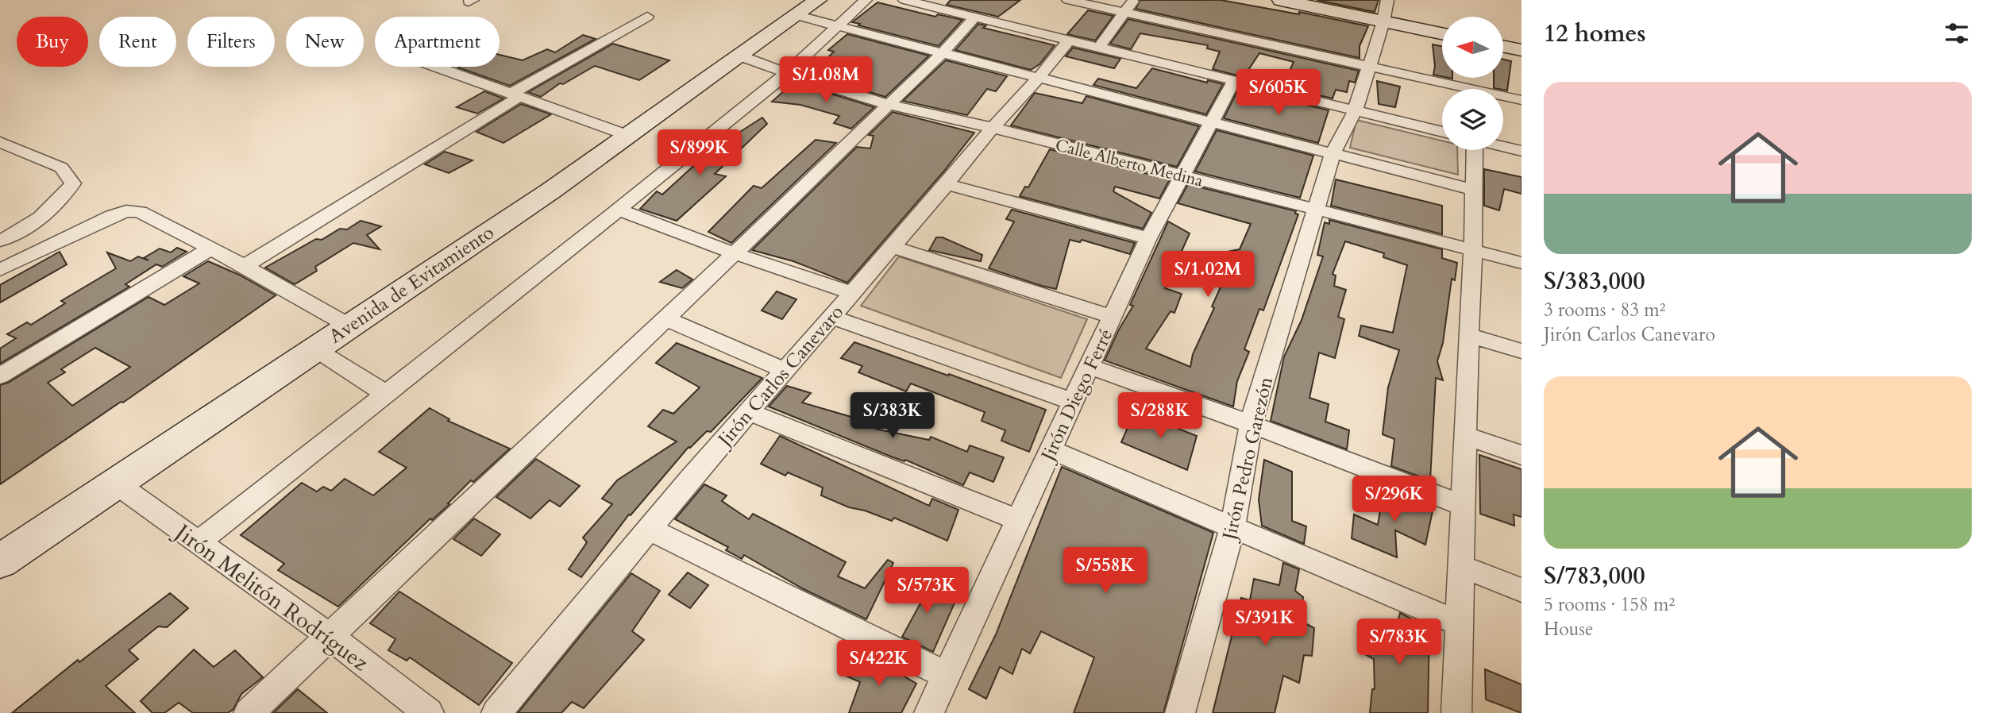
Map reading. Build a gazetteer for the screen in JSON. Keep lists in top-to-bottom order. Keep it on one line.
{"streets":{"street":["Calle Alberto Medina","Avenida de Evitamiento","Jirón Carlos Canevaro","Jirón Diego Ferré","Jirón Pedro Garezón","Jirón Melitón Rodríguez"]},"crossings":[["Calle Alberto Medina","Avenida de Evitamiento"],["Calle Alberto Medina","Jirón Carlos Canevaro"],["Calle Alberto Medina","Jirón Diego Ferré"],["Calle Alberto Medina","Jirón Pedro Garezón"],["Avenida de Evitamiento","Jirón Melitón Rodríguez"]],"north":"left","page":{"heading":"12 homes","chip":["Buy","Rent","Filters","New","Apartment"],"price":["S/1.08M","S/605K","S/899K","S/1.02M","S/383K","S/288K","S/296K","S/558K","S/573K","S/391K","S/783K","S/422K"],"list":[{"name":"S/383,000","note":"3 rooms · 83 m² · Jirón Carlos Canevaro"},{"name":"S/783,000","note":"5 rooms · 158 m² · House"}]}}
